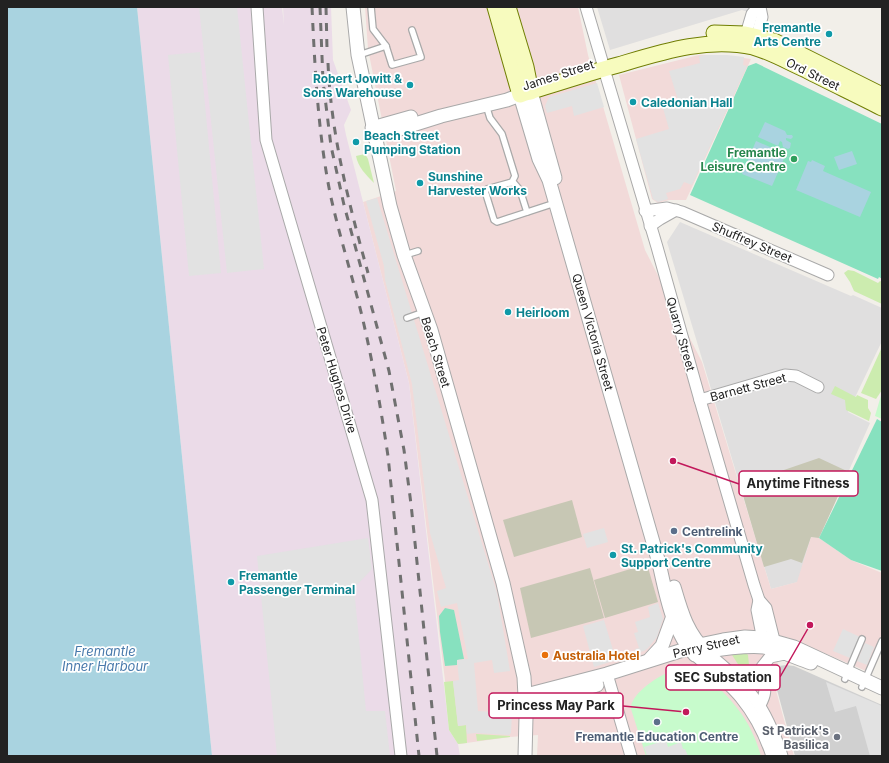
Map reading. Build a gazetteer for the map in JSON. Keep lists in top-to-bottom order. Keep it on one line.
{"streets":{"main road":["Ord Street","James Street","Queen Victoria Street"],"street":["Shuffrey Street","Quarry Street","Beach Street","Peter Hughes Drive","Barnett Street","Parry Street"]},"crossings":[["Ord Street","James Street"],["James Street","Queen Victoria Street"],["James Street","Quarry Street"],["James Street","Beach Street"],["Shuffrey Street","Quarry Street"],["Queen Victoria Street","Parry Street"],["Quarry Street","Barnett Street"],["Quarry Street","Parry Street"],["Beach Street","Parry Street"]],"water":["Fremantle Inner Harbour"],"places":["Fremantle Arts Centre","Robert Jowitt & Sons Warehouse","Caledonian Hall","Beach Street Pumping Station","Fremantle Leisure Centre","Sunshine Harvester Works","Heirloom","Anytime Fitness","Centrelink","St. Patrick's Community Support Centre","Fremantle Passenger Terminal","SEC Substation","Australia Hotel","Princess May Park","Fremantle Education Centre","St Patrick's Basilica"]}
